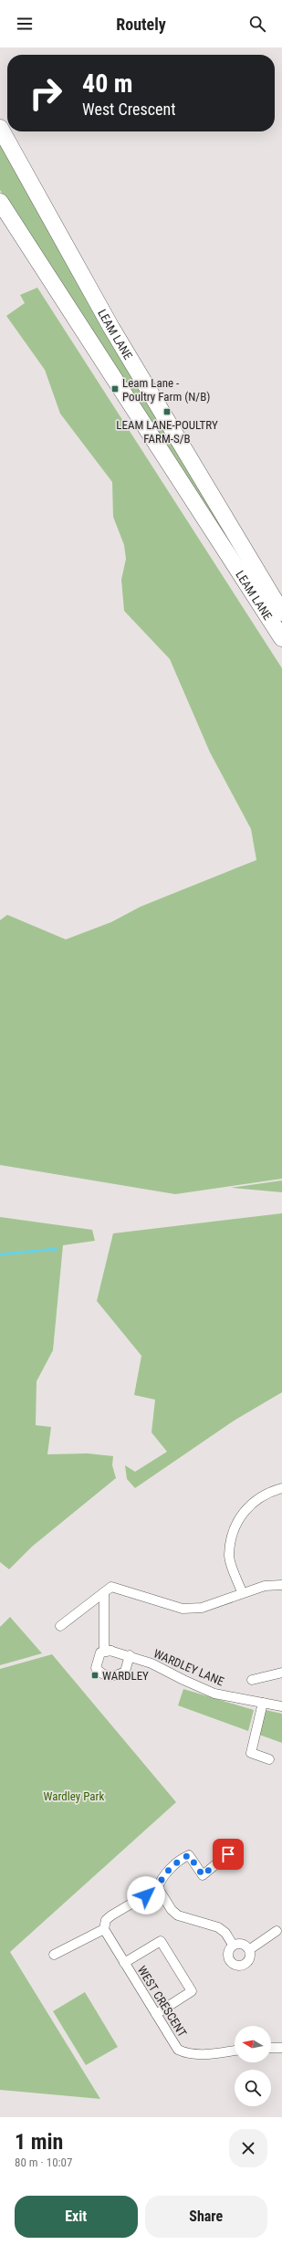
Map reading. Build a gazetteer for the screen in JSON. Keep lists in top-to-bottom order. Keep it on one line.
{"streets":{"highway":["LEAM LANE"],"street":["WARDLEY LANE","WEST CRESCENT"]},"parks":["Wardley Park"],"places":{"transit":["Leam Lane - Poultry Farm (N/B)","LEAM LANE-POULTRY FARM-S/B","WARDLEY"]},"north":"left","page":{"header":"Routely","turn":["40 m","West Crescent"],"heading":["1 min","80 m · 10:07"],"buttons":["Exit","Share"]}}
